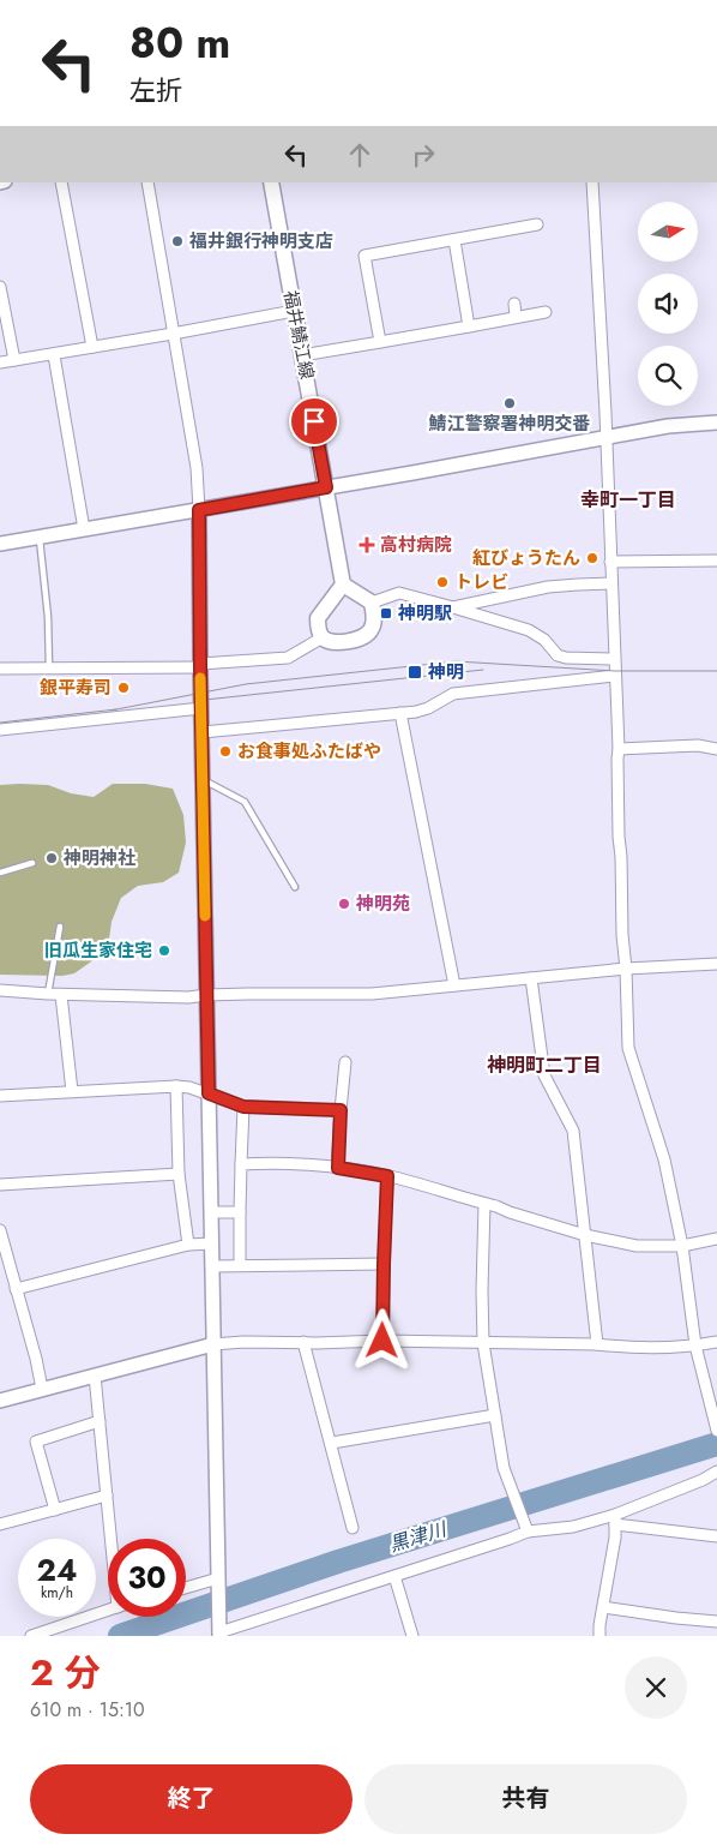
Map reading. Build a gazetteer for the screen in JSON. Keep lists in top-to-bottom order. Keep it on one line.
{"streets":{"main road":["福井鯖江線"]},"districts":["幸町一丁目","神明町二丁目"],"water":["黒津川"],"places":{"other":["福井銀行神明支店","鯖江警察署神明交番","紅びょうたん","トレビ","銀平寿司","お食事処ふたばや","神明神社","神明苑","旧瓜生家住宅"],"health":["高村病院"],"transit":["神明駅","神明"]},"north":"right","page":{"turn":["80 m","左折"],"speed":"24 km/h","limit":"30","heading":["2 分","610 m · 15:10"],"buttons":["終了","共有"]}}
